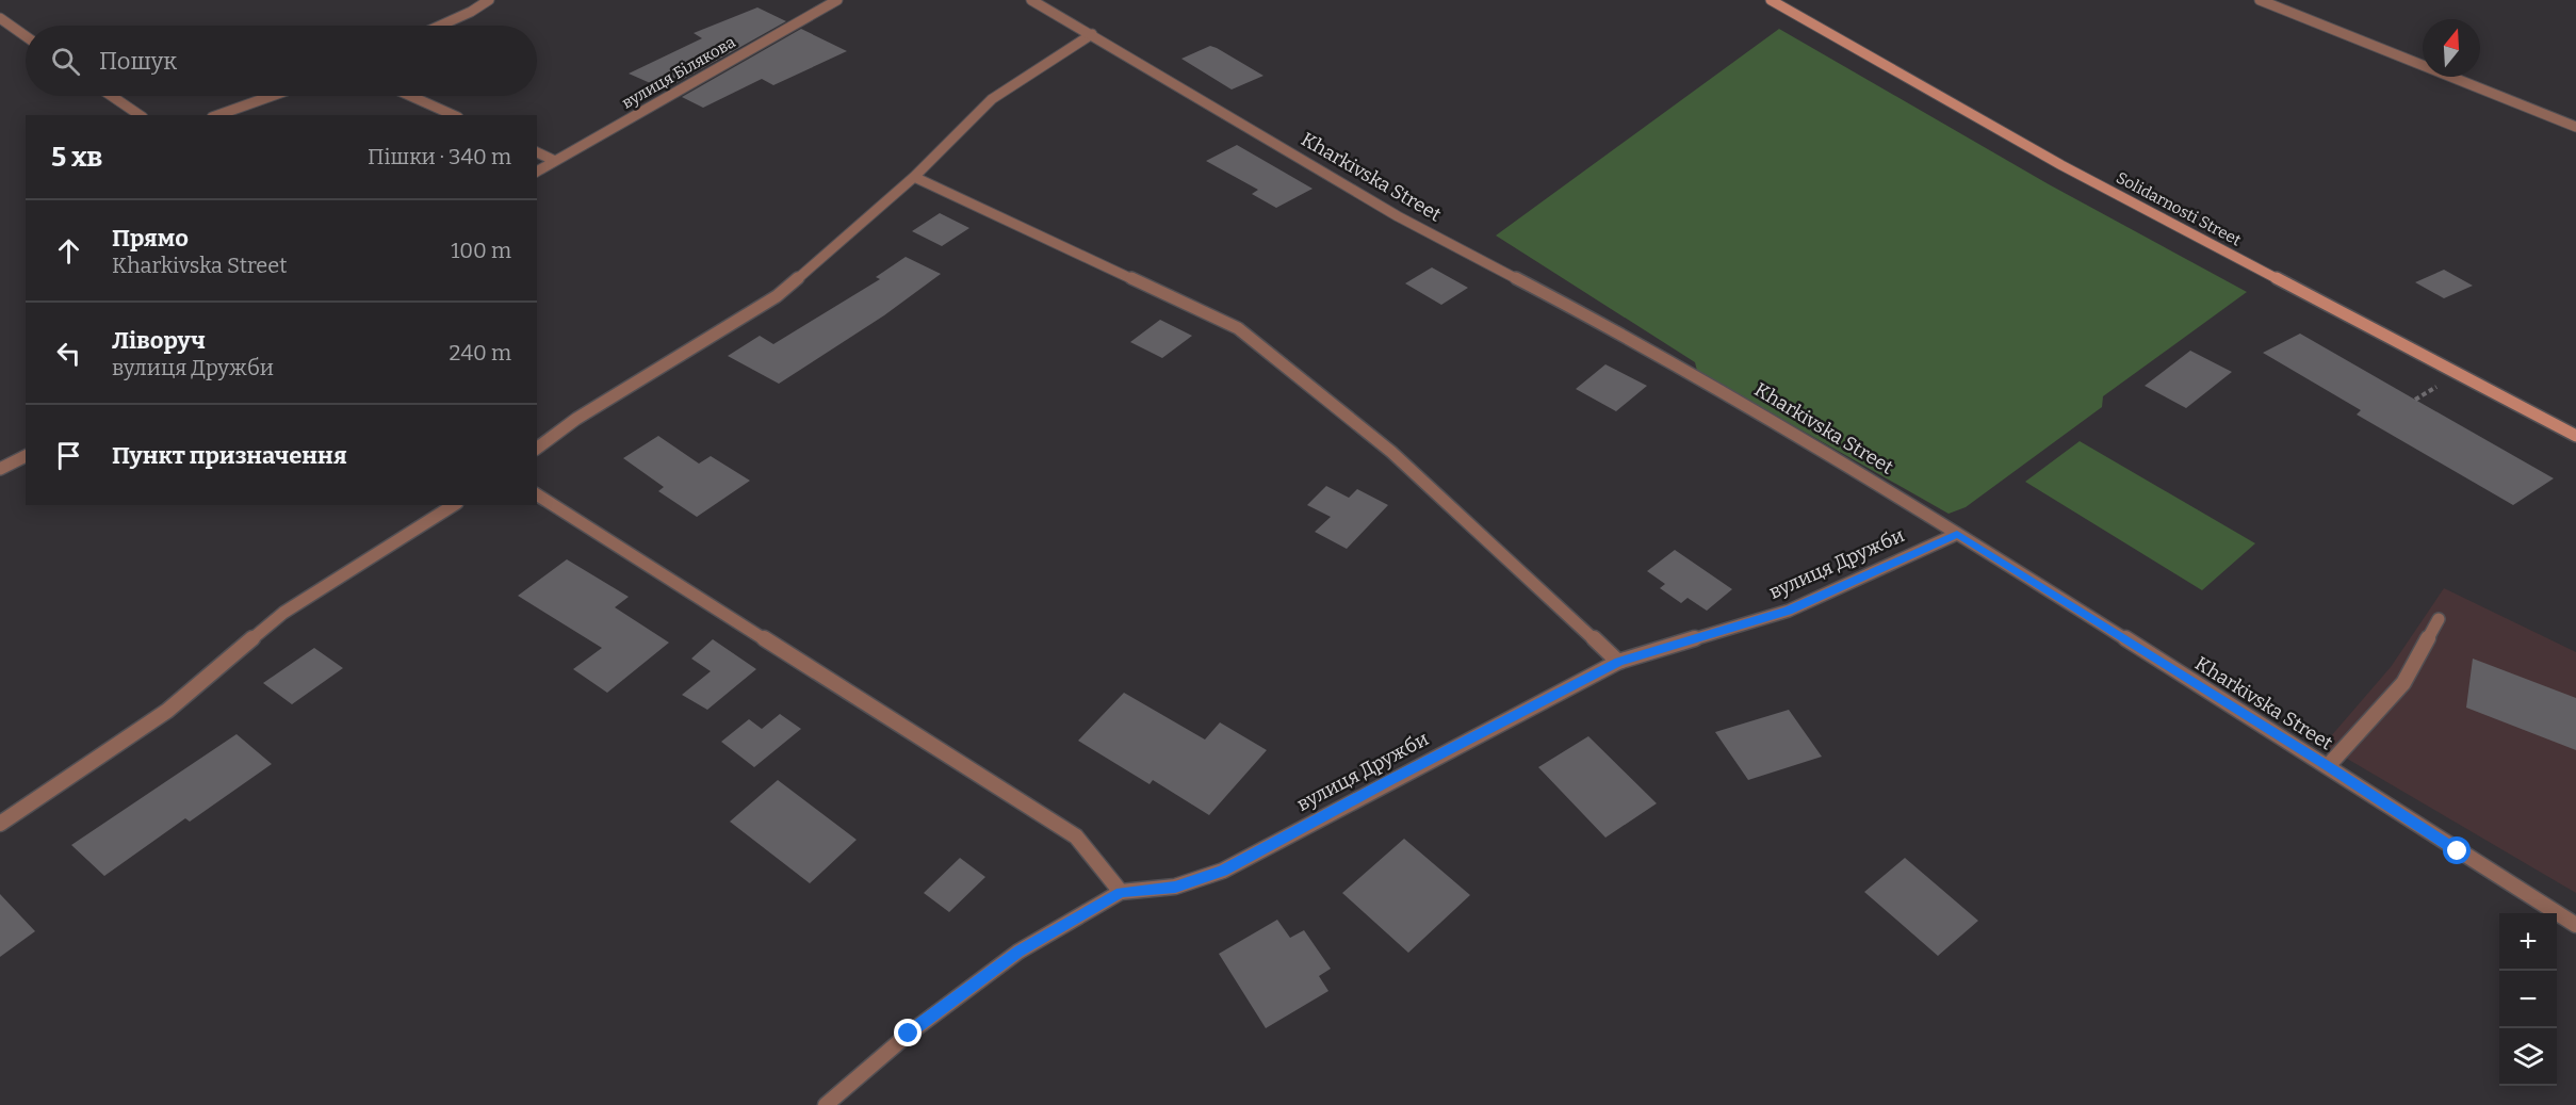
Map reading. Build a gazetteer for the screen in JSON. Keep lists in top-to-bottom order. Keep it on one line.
{"streets":{"main road":["Solidarnosti Street"],"street":["вулиця Білякова","Kharkivska Street","вулиця Дружби"]},"crossings":[["Kharkivska Street","вулиця Дружби"]],"north":"top","page":{"search":"Пошук","heading":["5 хв","Пішки · 340 m"],"list":[["Прямо","Kharkivska Street","100 m"],["Ліворуч","вулиця Дружби","240 m"],"Пункт призначення"],"map_buttons":["+","−"]}}
